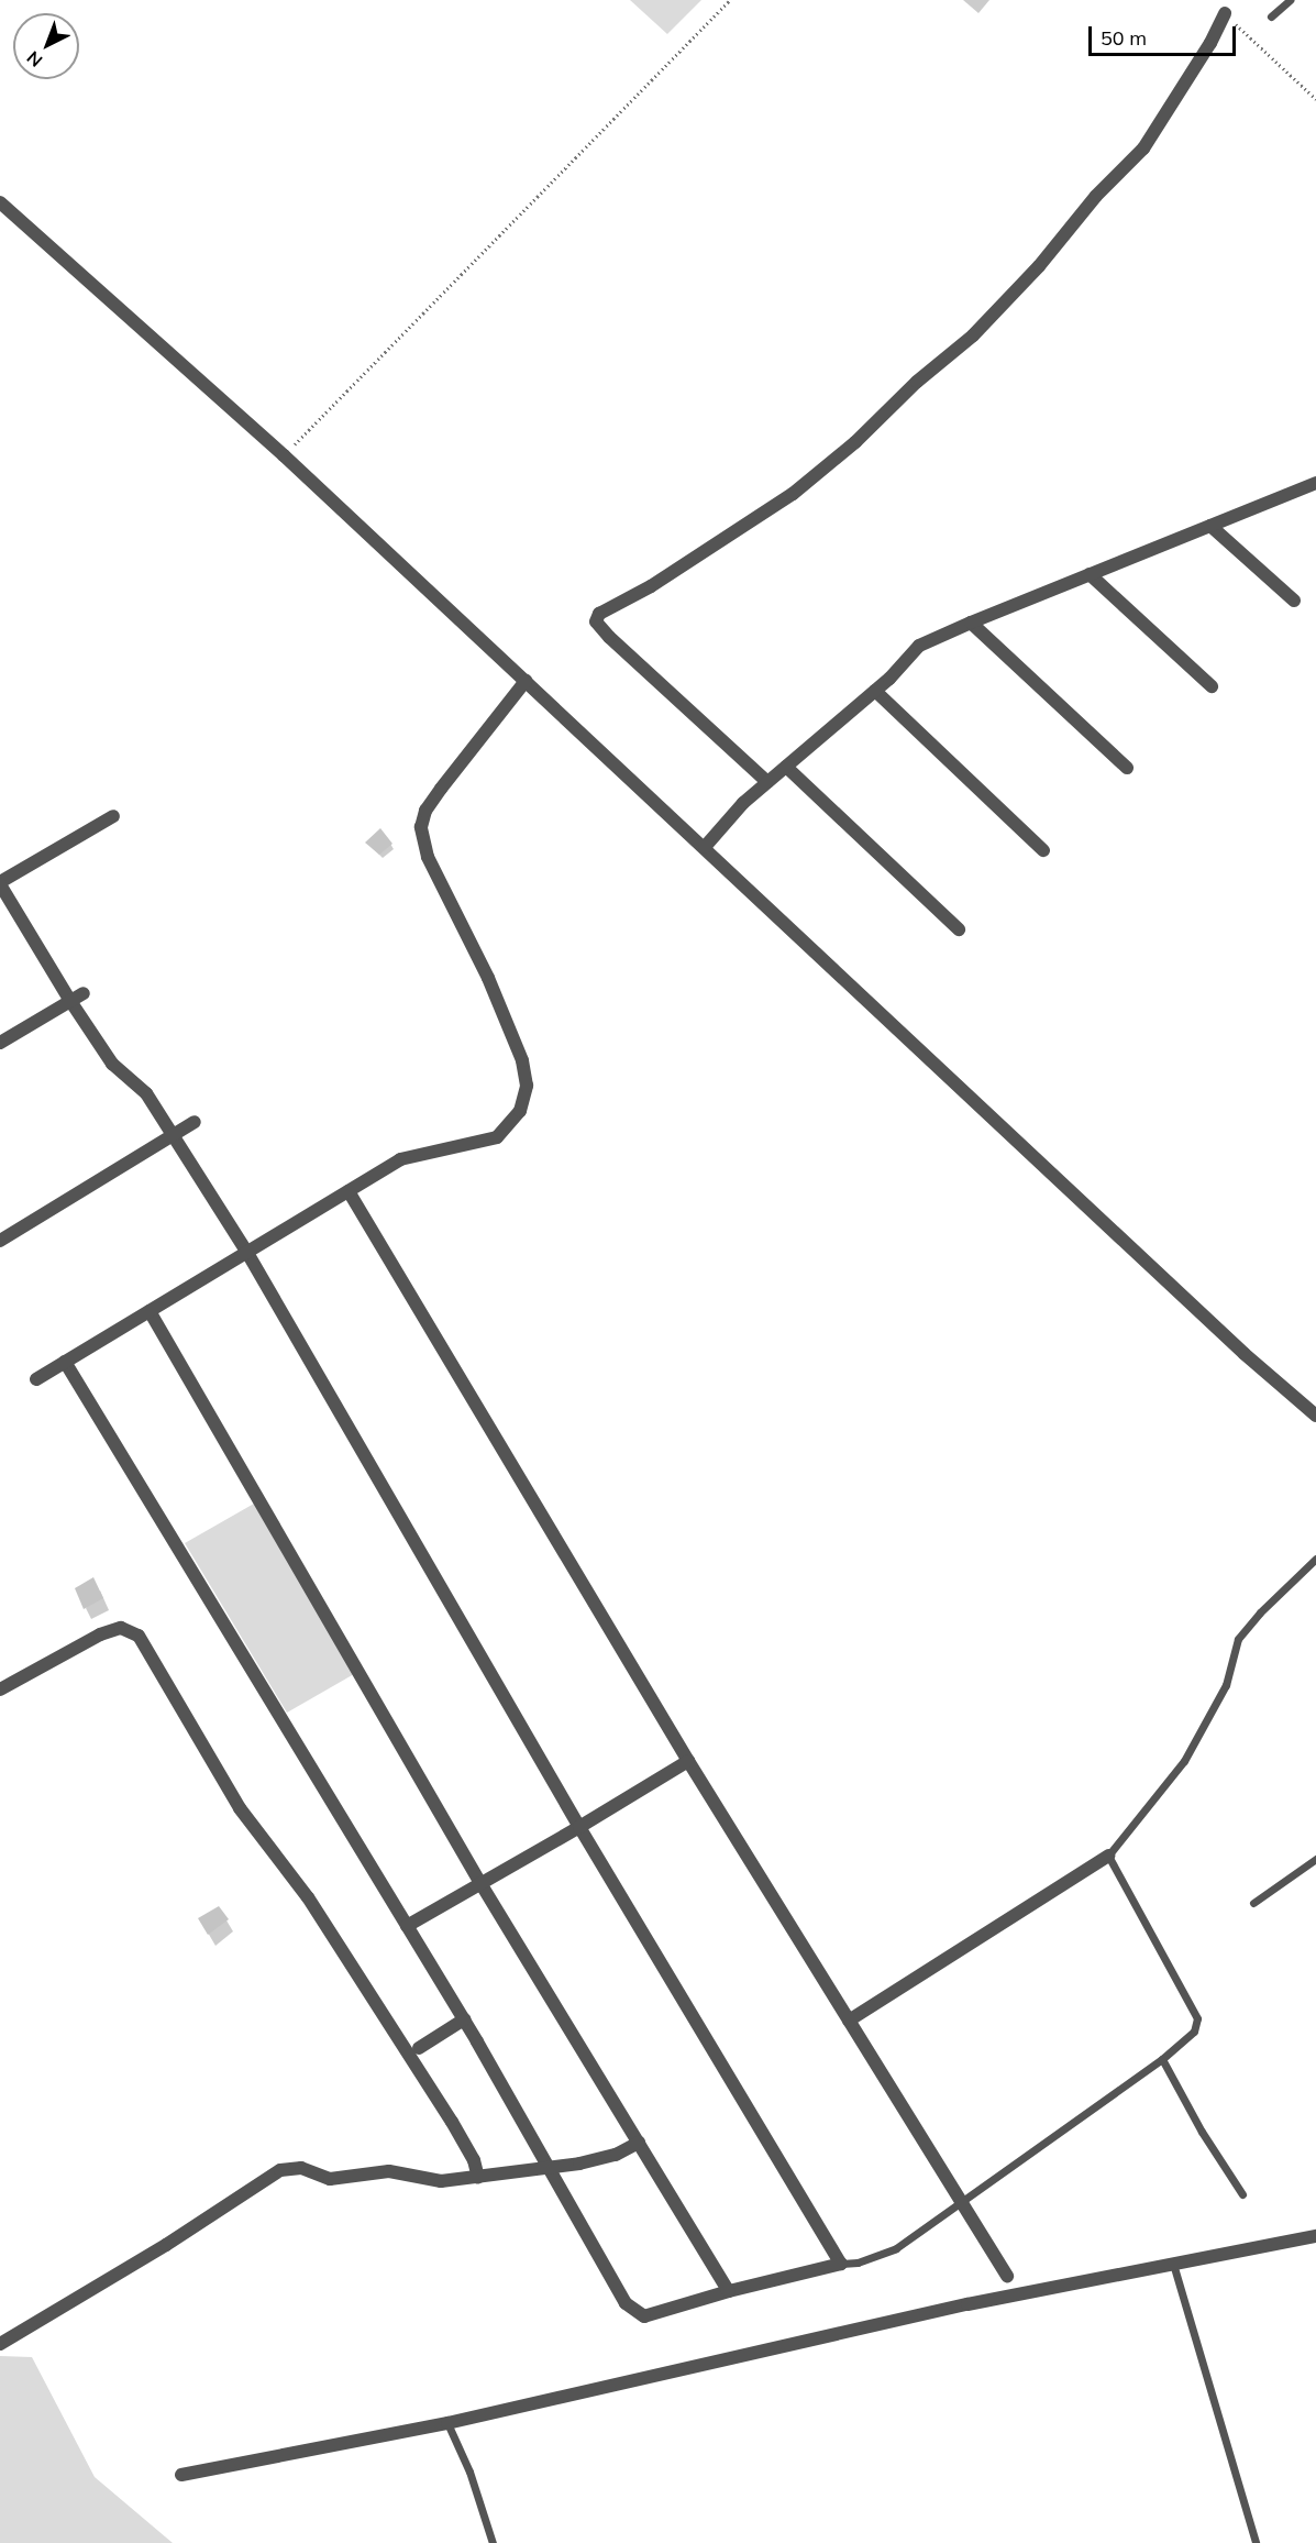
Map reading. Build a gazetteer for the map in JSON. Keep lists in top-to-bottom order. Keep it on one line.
{"scale_bar":"50 m","north":"bottom left"}
